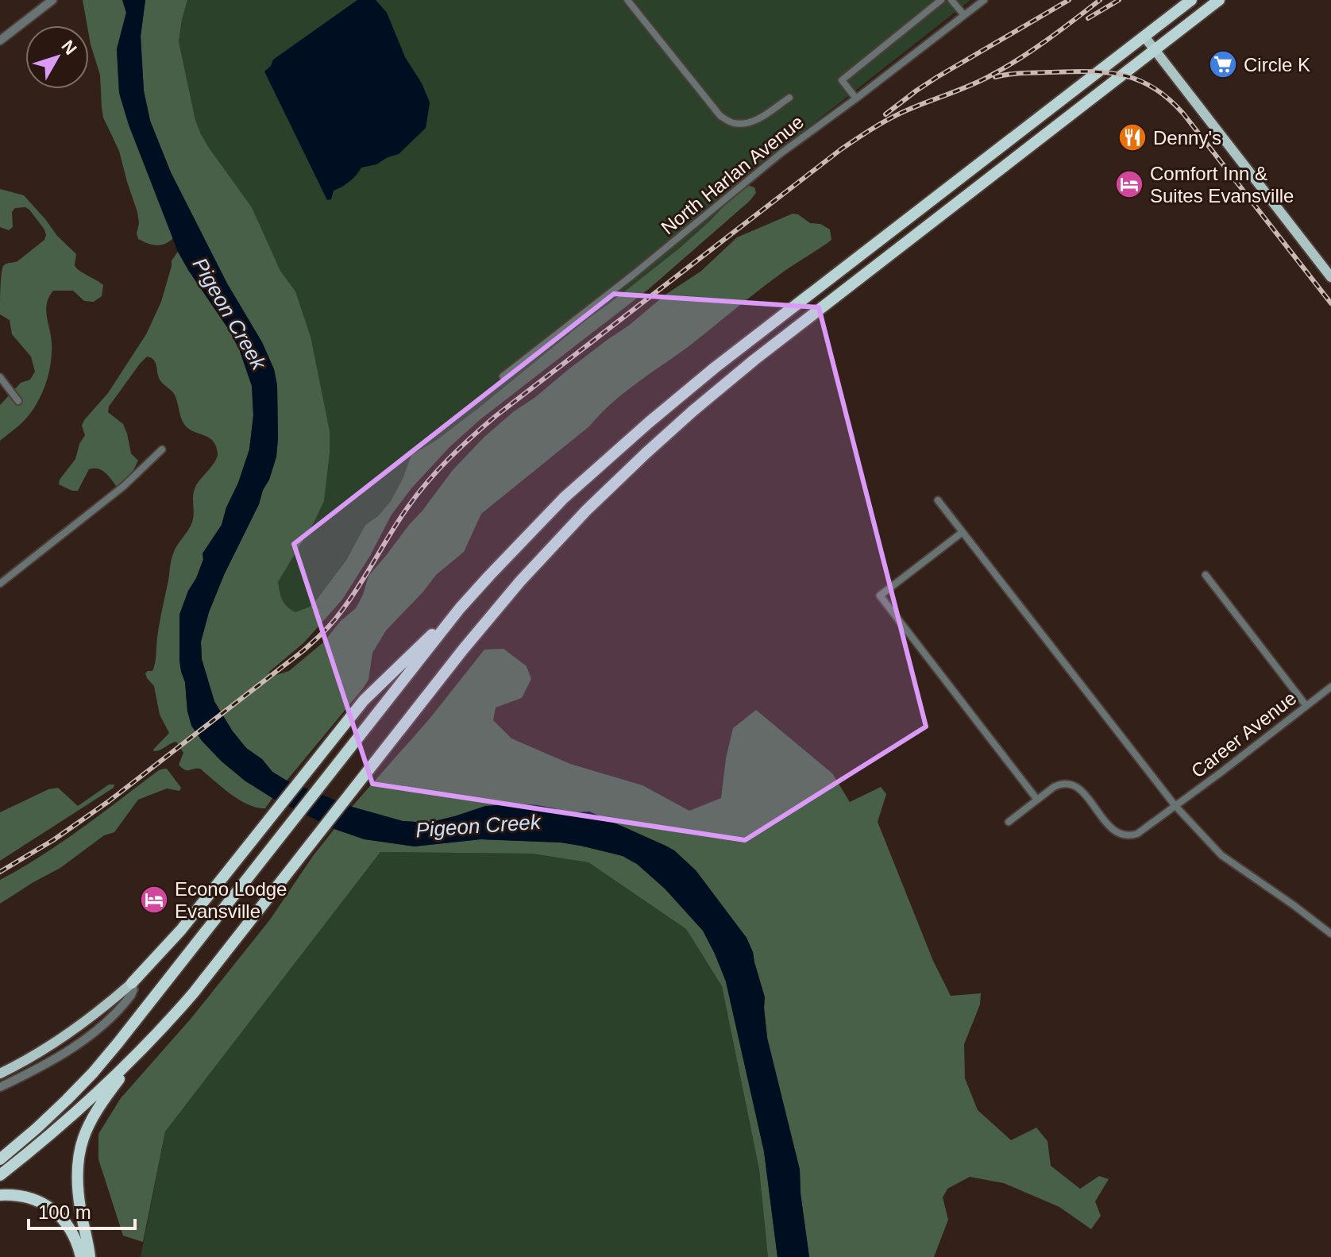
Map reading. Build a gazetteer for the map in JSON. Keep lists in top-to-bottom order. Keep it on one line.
{"streets":{"street":["North Harlan Avenue","Career Avenue"]},"water":["Pigeon Creek"],"places":{"supermarket":["Circle K"],"restaurant":["Denny's"],"hotel":["Comfort Inn & Suites Evansville","Econo Lodge Evansville"]},"scale_bar":"100 m","north":"top right"}
